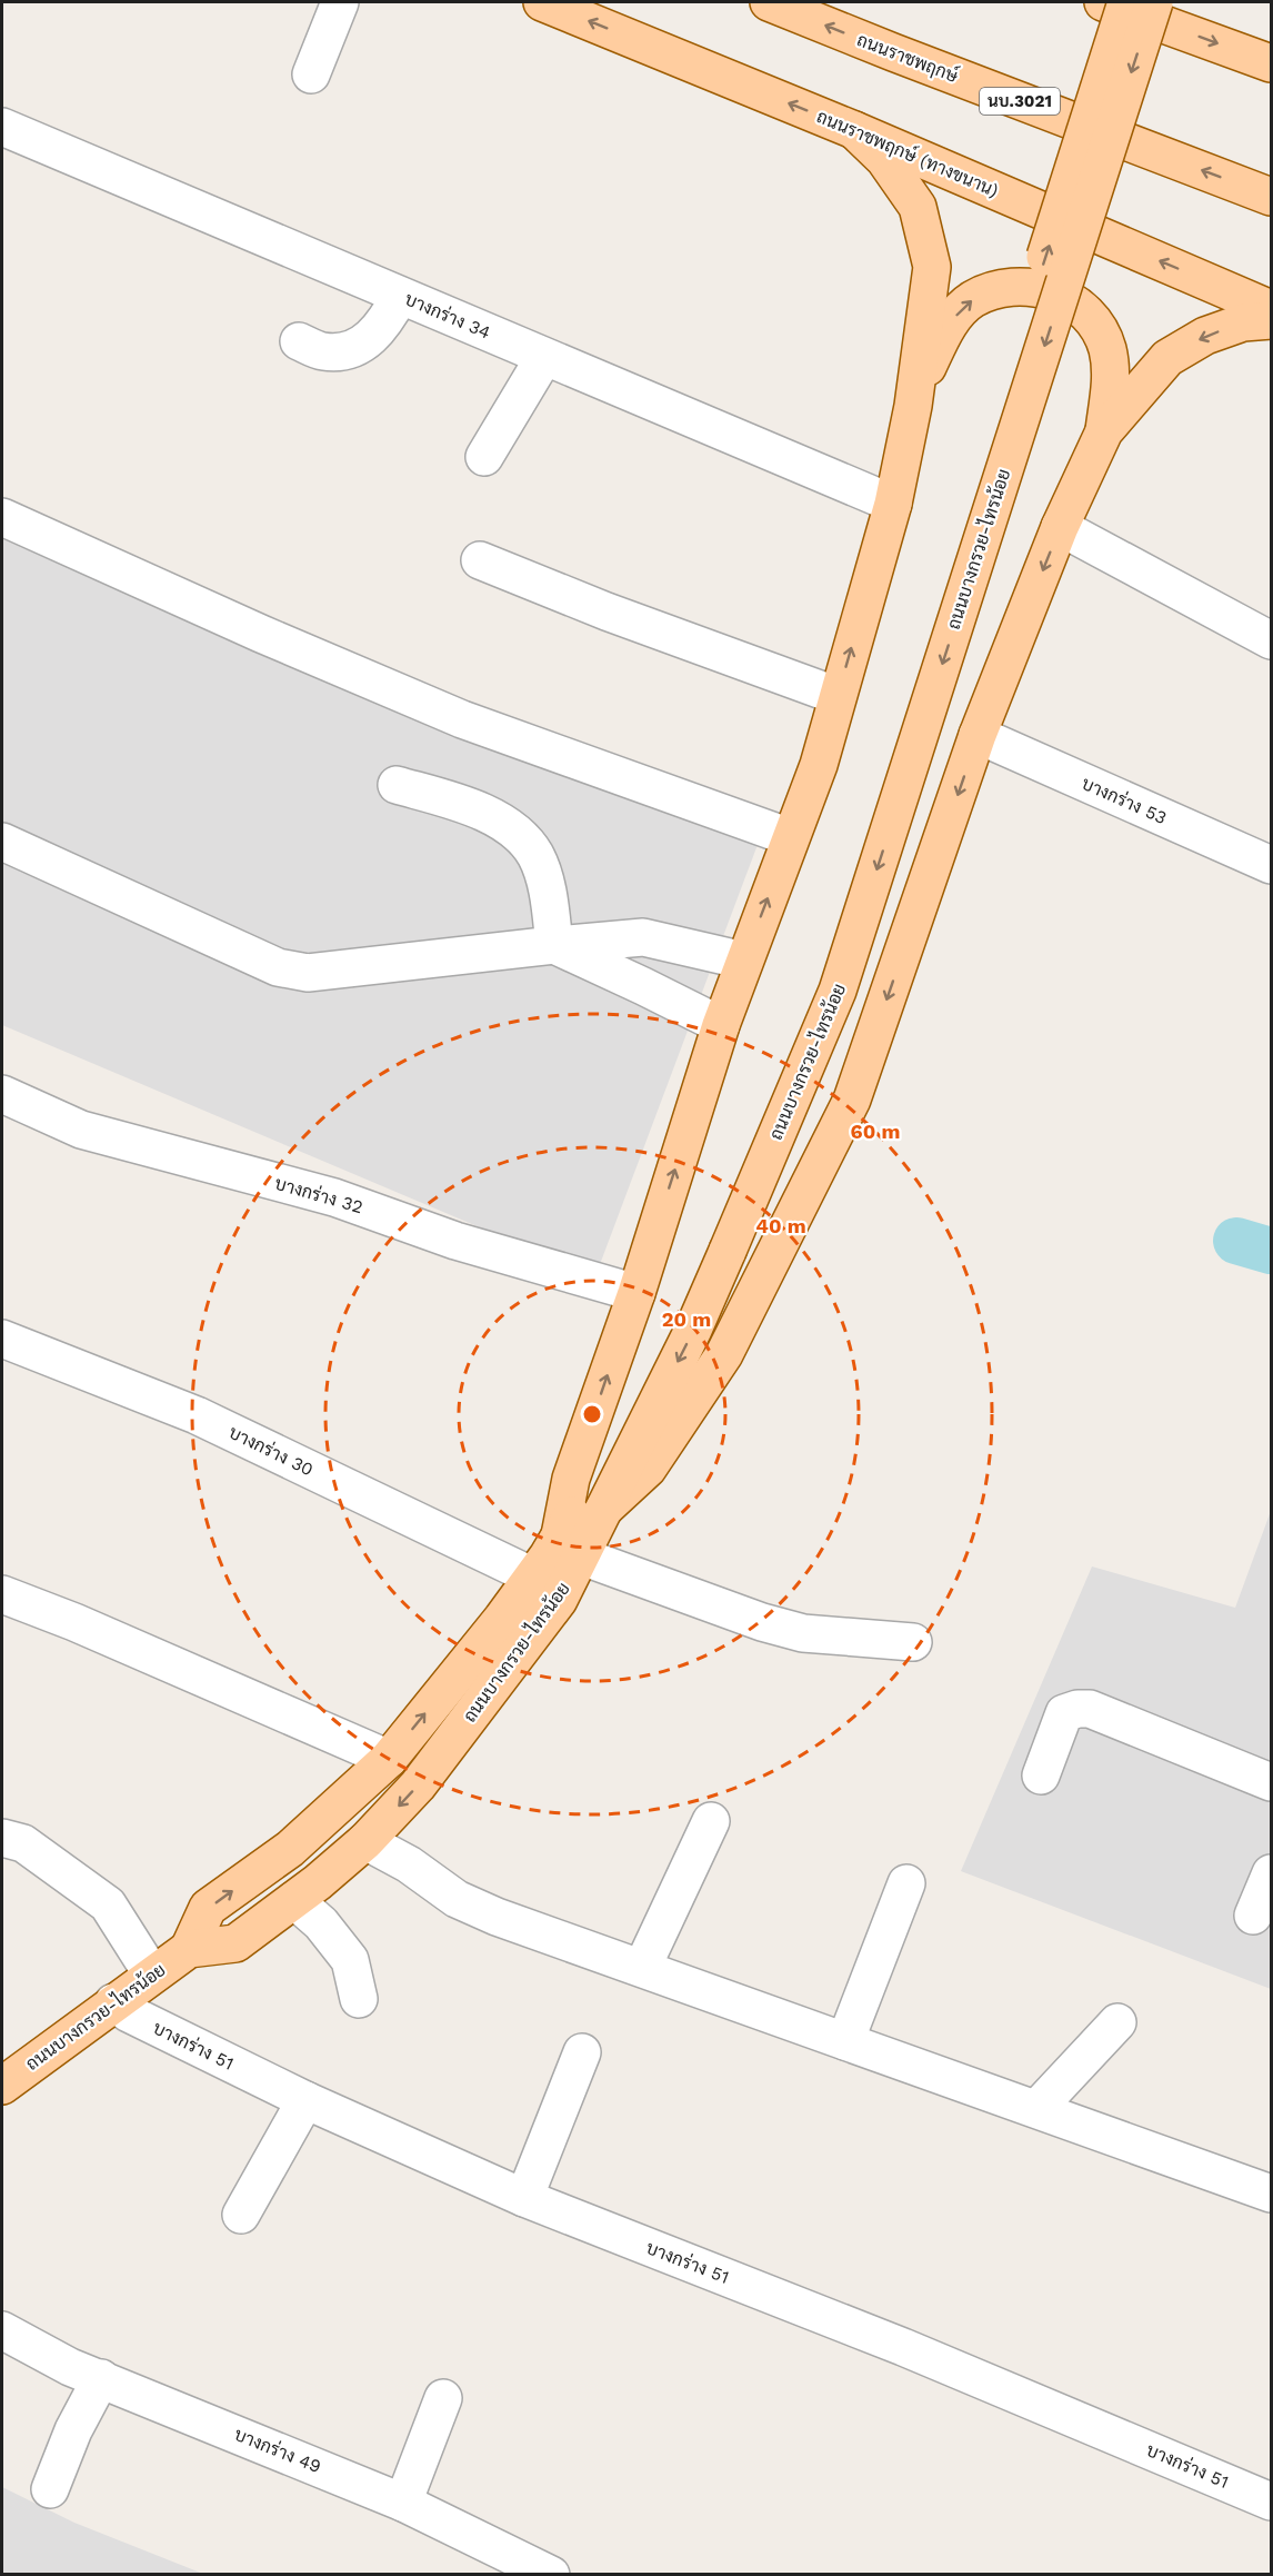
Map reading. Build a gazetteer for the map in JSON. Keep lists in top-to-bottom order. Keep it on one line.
{"streets":{"main road":["ถนนราชพฤกษ์","นบ.3021","ถนนราชพฤกษ์ (ทางขนาน)","ถนนบางกรวย-ไทรน้อย"],"street":["บางกร่าง 34","บางกร่าง 53","บางกร่าง 32","บางกร่าง 30","บางกร่าง 51","บางกร่าง 49"]},"crossings":[["ถนนบางกรวย-ไทรน้อย","บางกร่าง 30"],["ถนนบางกรวย-ไทรน้อย","บางกร่าง 51"]],"one_way":["ถนนราชพฤกษ์ (ทางขนาน)"],"rings":["60 m","40 m","20 m"]}
